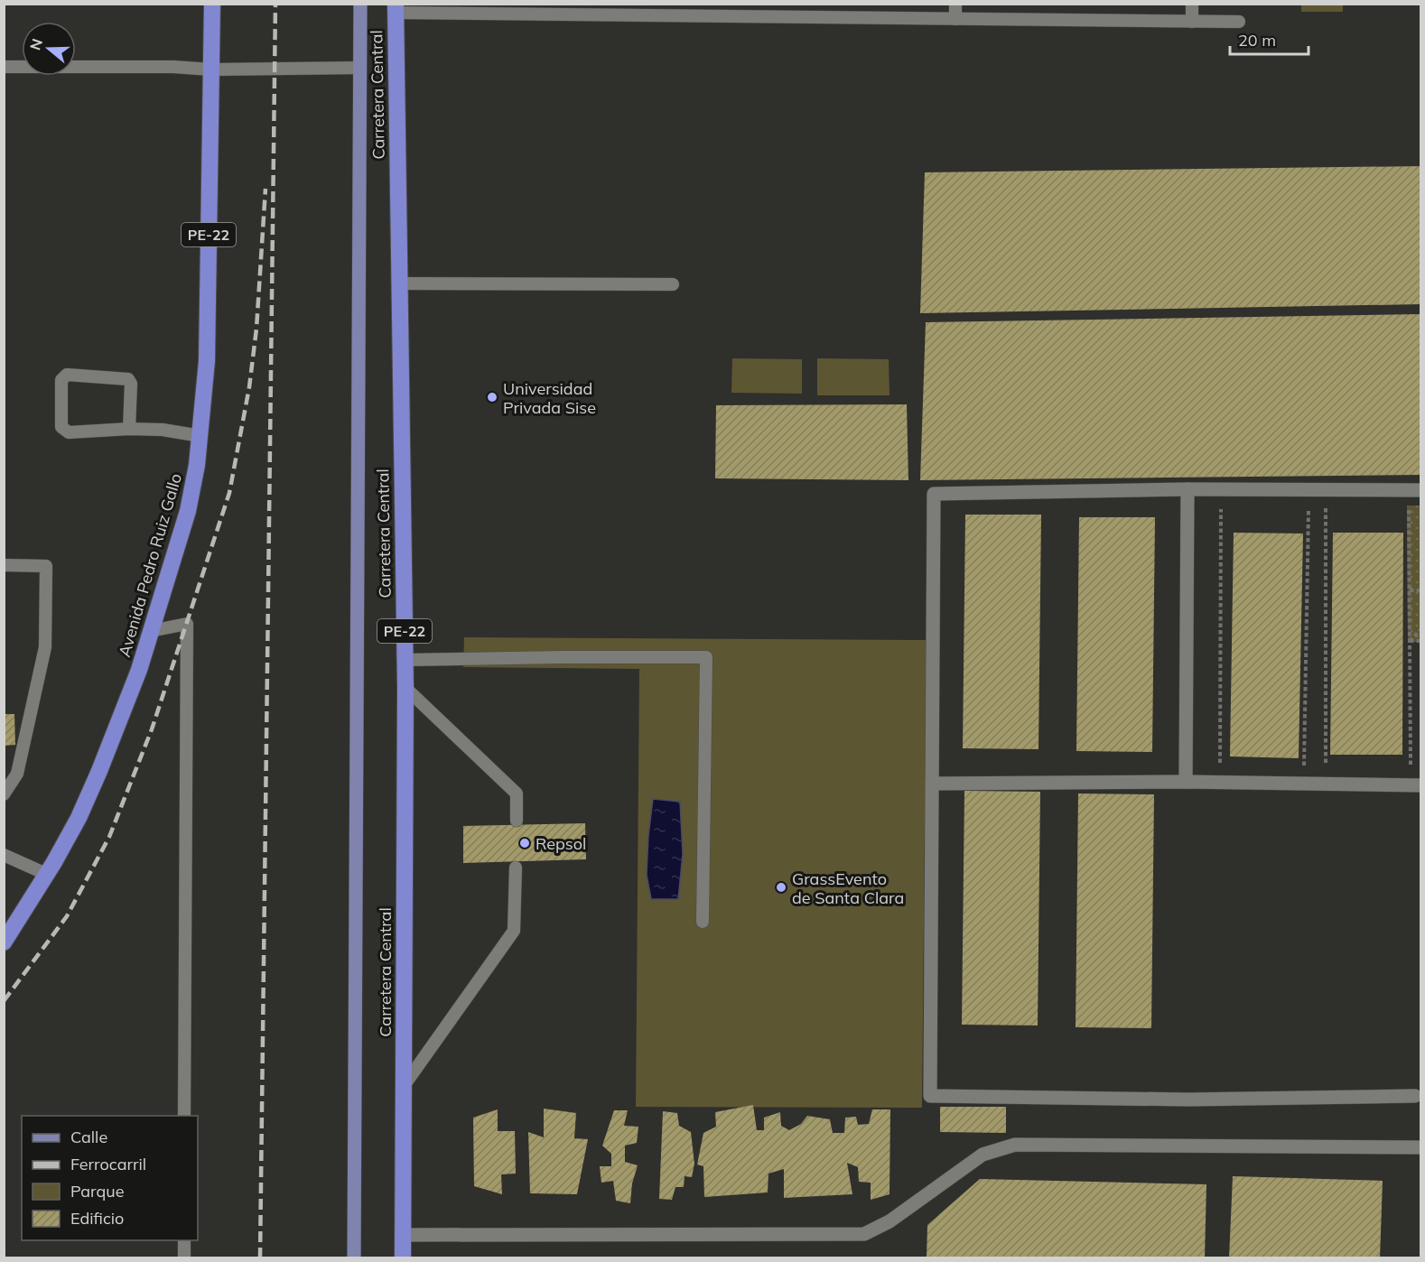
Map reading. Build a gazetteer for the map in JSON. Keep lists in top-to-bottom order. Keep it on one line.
{"streets":{"highway":["Carretera Central","PE-22","Avenida Pedro Ruiz Gallo"]},"places":["Universidad Privada Sise","Repsol","GrassEvento de Santa Clara"],"legend":["Calle","Ferrocarril","Parque","Edificio"],"scale_bar":"20 m","north":"left"}
